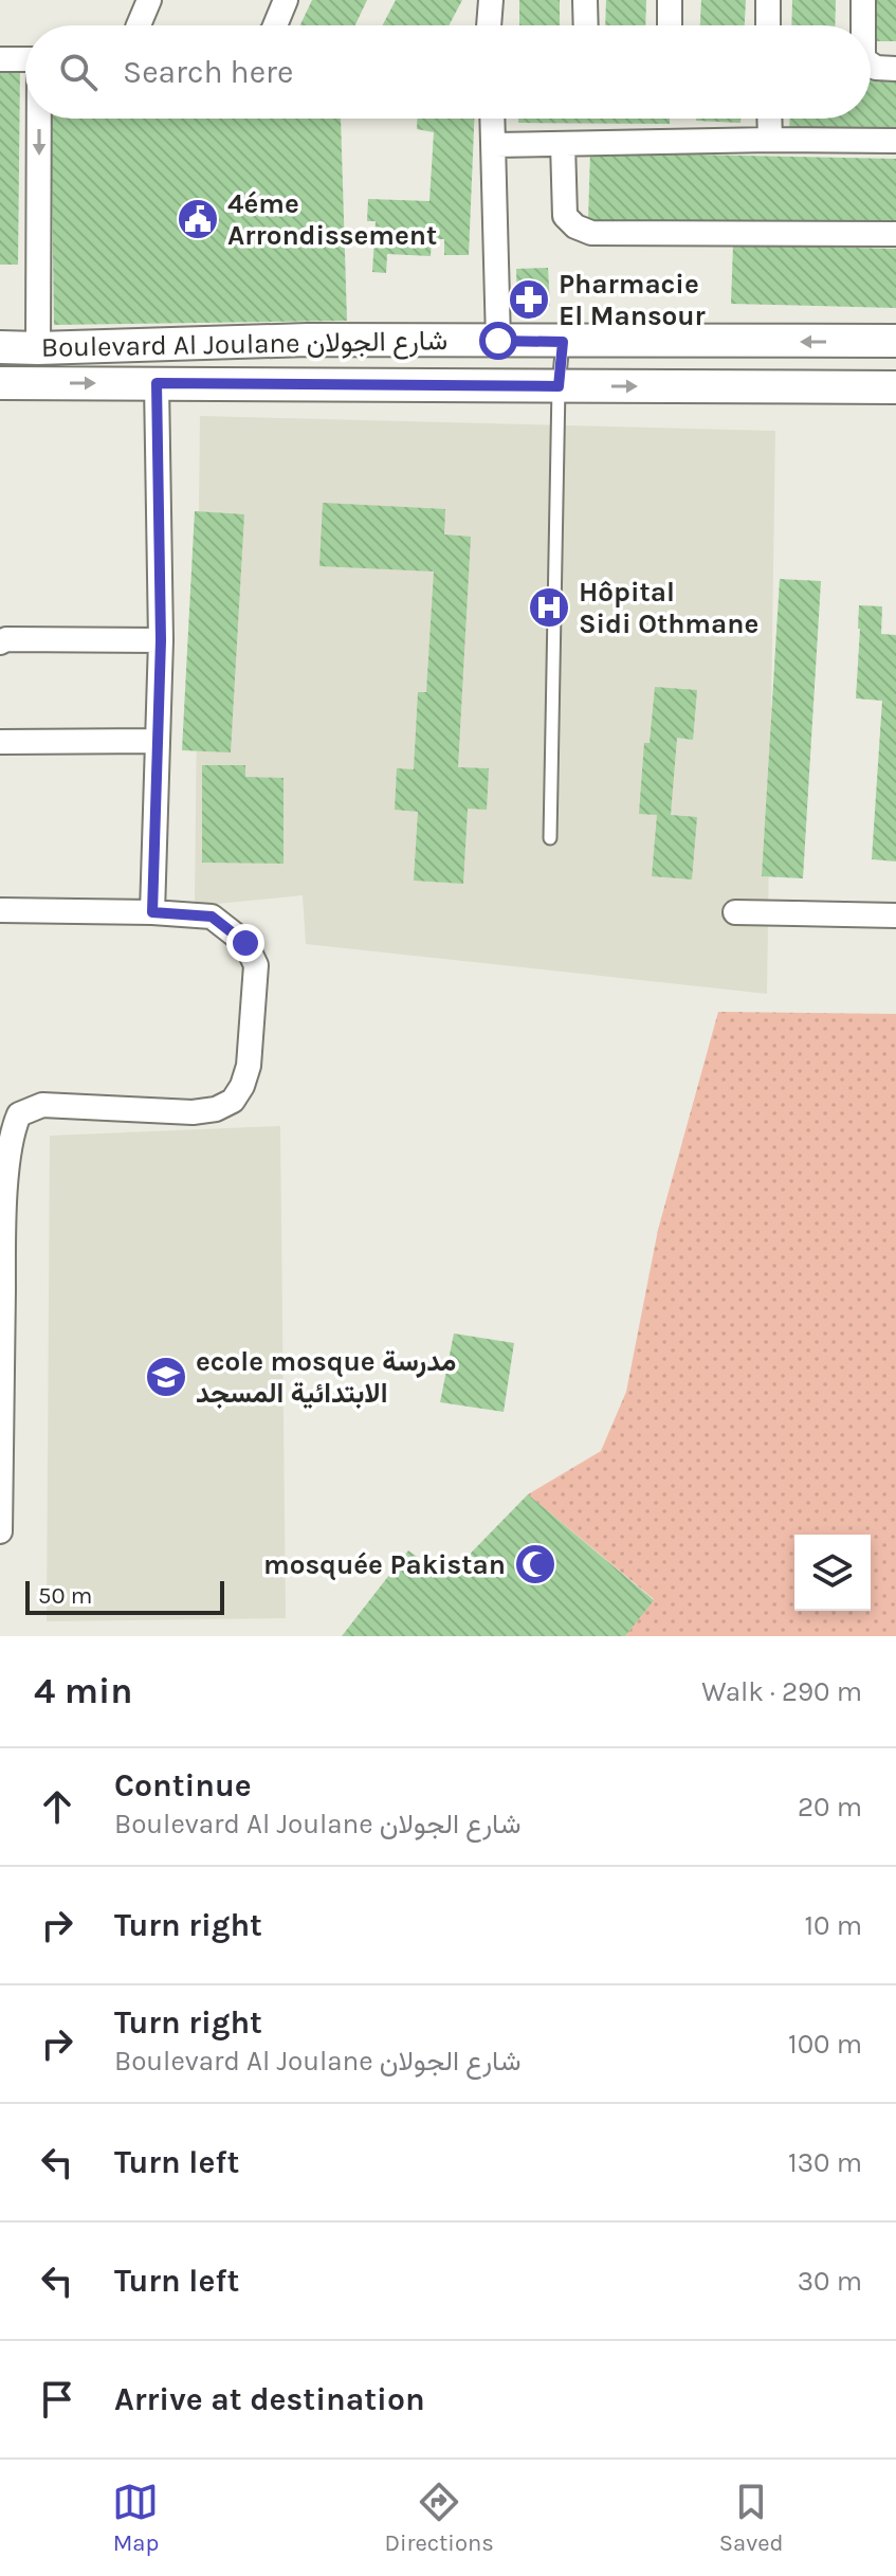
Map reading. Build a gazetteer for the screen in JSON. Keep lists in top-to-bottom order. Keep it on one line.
{"streets":{"main road":["Boulevard Al Joulane شارع الجولان"]},"places":{"public building":["4éme Arrondissement"],"pharmacy":["Pharmacie El Mansour"],"hospital":["Hôpital Sidi Othmane"],"school or university":["ecole mosque مدرسة الابتدائية المسجد"],"mosque":["mosquée Pakistan"]},"scale_bar":"50 m","page":{"search":"Search here","scale":"50 m","heading":["4 min","Walk · 290 m"],"list":[["Continue","Boulevard Al Joulane شارع الجولان","20 m"],["Turn right","10 m"],["Turn right","Boulevard Al Joulane شارع الجولان","100 m"],["Turn left","130 m"],["Turn left","30 m"],"Arrive at destination"],"nav":["Map","Directions","Saved"]}}
